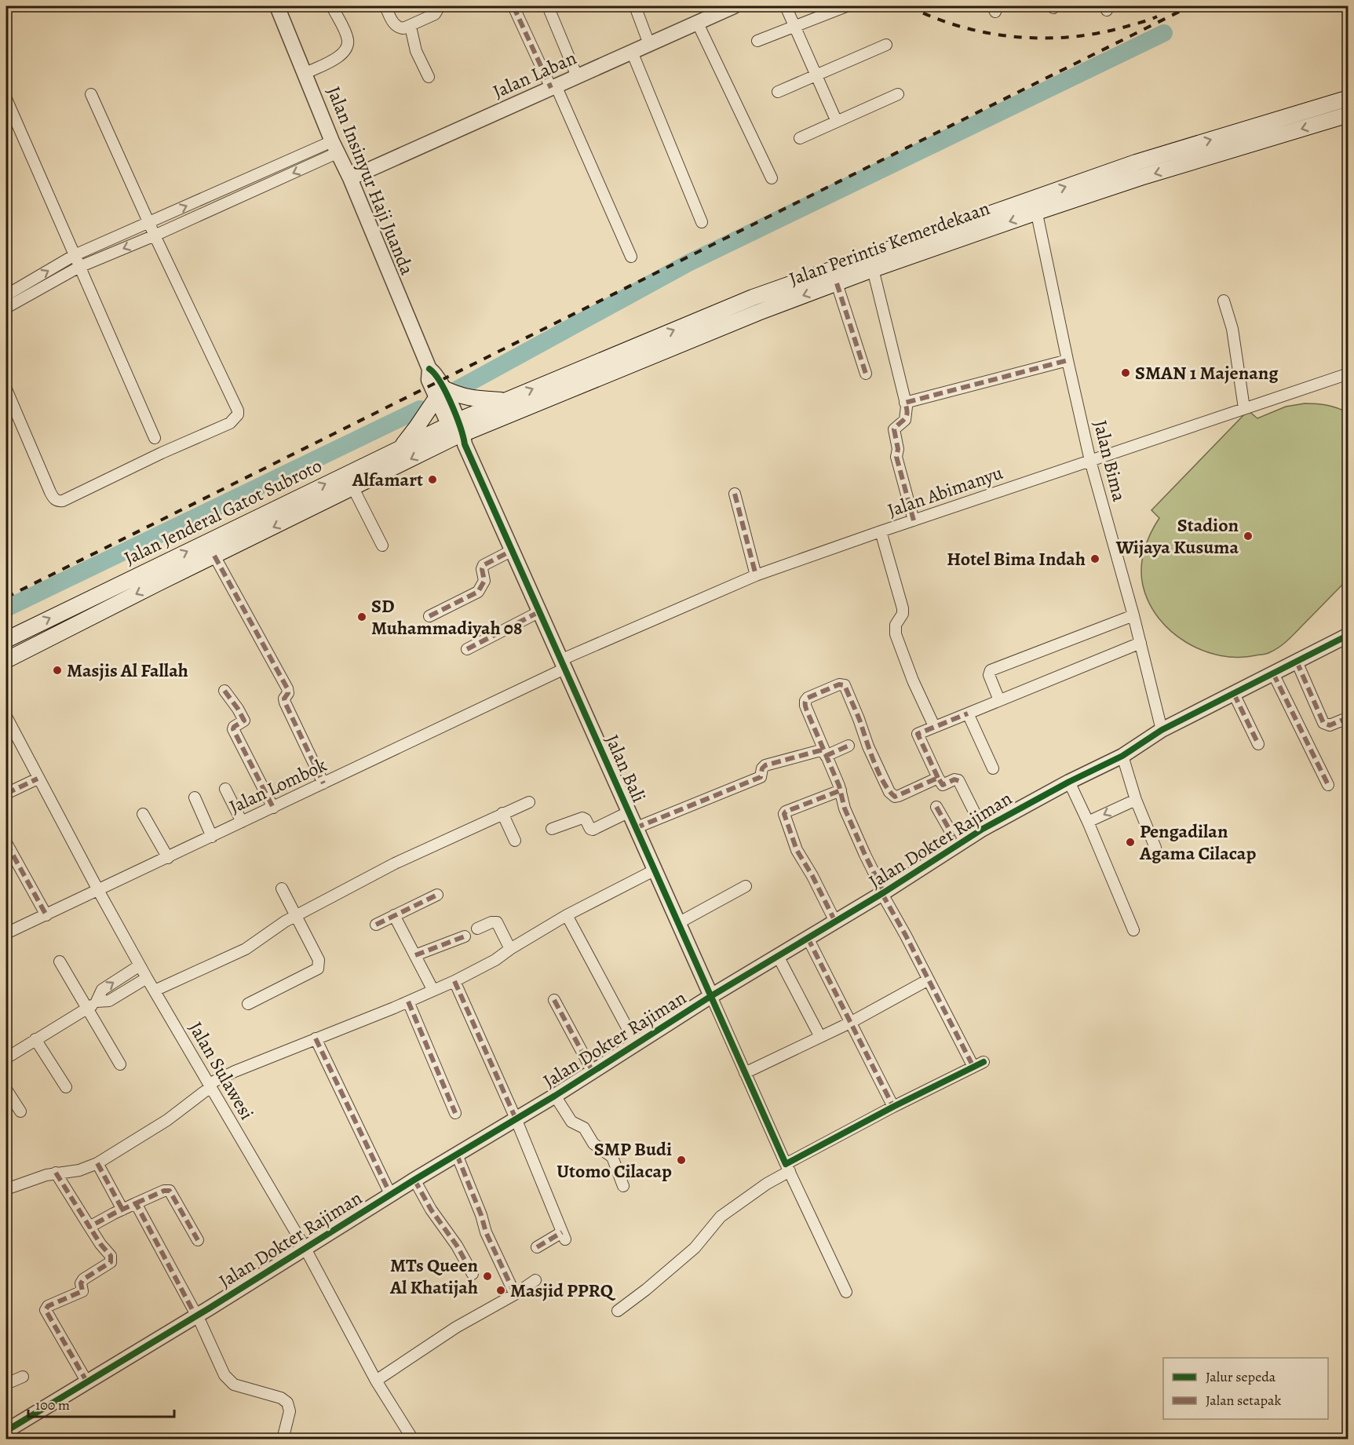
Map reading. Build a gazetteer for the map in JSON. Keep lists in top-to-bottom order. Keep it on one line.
{"streets":{"main road":["Jalan Perintis Kemerdekaan","Jalan Jenderal Gatot Subroto"],"street":["Jalan Laban","Jalan Insinyur Haji Juanda","Jalan Bima","Jalan Abimanyu","Jalan Bali","Jalan Lombok","Jalan Dokter Rajiman","Jalan Sulawesi"]},"crossings":[["Jalan Laban","Jalan Insinyur Haji Juanda"],["Jalan Insinyur Haji Juanda","Jalan Perintis Kemerdekaan"],["Jalan Insinyur Haji Juanda","Jalan Jenderal Gatot Subroto"],["Jalan Insinyur Haji Juanda","Jalan Bali"],["Jalan Perintis Kemerdekaan","Jalan Bima"],["Jalan Perintis Kemerdekaan","Jalan Jenderal Gatot Subroto"],["Jalan Perintis Kemerdekaan","Jalan Bali"],["Jalan Bima","Jalan Abimanyu"],["Jalan Bima","Jalan Dokter Rajiman"],["Jalan Abimanyu","Jalan Bali"],["Jalan Abimanyu","Jalan Lombok"],["Jalan Jenderal Gatot Subroto","Jalan Bali"],["Jalan Bali","Jalan Lombok"],["Jalan Bali","Jalan Dokter Rajiman"],["Jalan Lombok","Jalan Sulawesi"],["Jalan Dokter Rajiman","Jalan Sulawesi"]],"places":["SMAN 1 Majenang","Alfamart","Stadion Wijaya Kusuma","Hotel Bima Indah","SD Muhammadiyah 08","Masjis Al Fallah","Pengadilan Agama Cilacap","SMP Budi Utomo Cilacap","MTs Queen Al Khatijah","Masjid PPRQ"],"legend":["Jalur sepeda","Jalan setapak"],"scale_bar":"100 m"}
